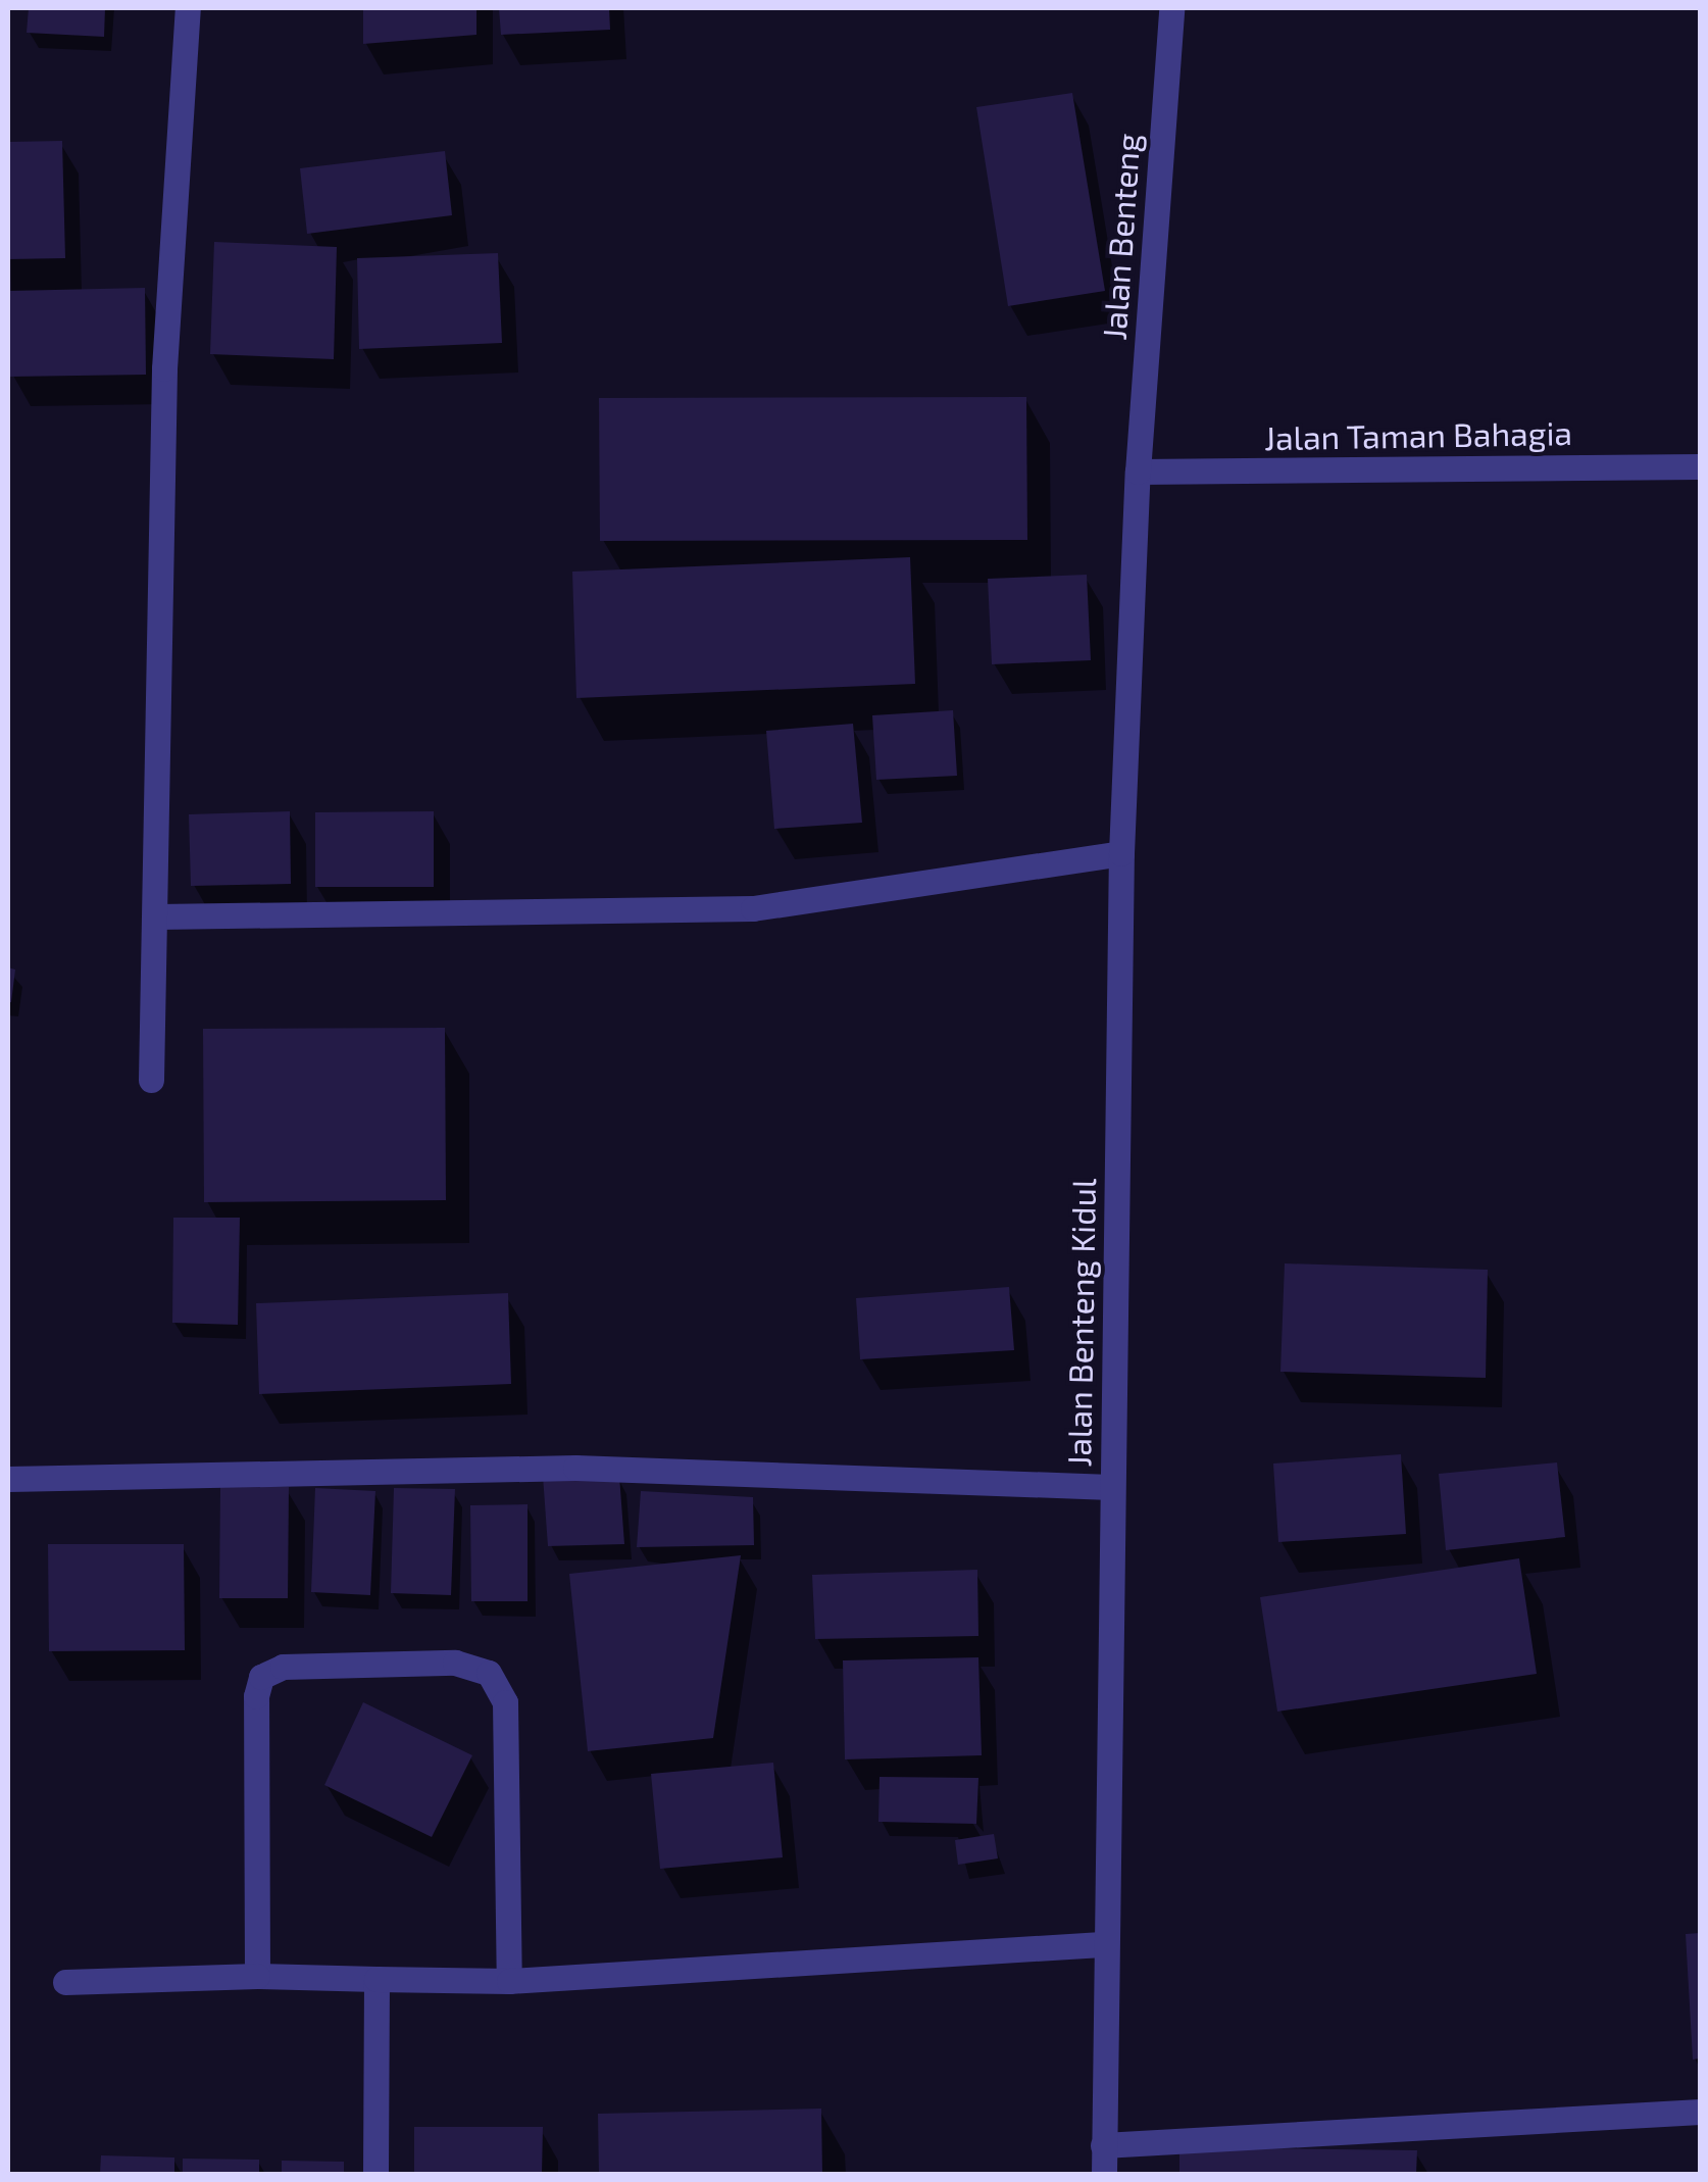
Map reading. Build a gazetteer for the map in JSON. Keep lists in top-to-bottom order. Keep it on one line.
{"streets":{"street":["Jalan Benteng","Jalan Taman Bahagia","Jalan Benteng Kidul"]},"crossings":[["Jalan Benteng","Jalan Taman Bahagia"],["Jalan Benteng","Jalan Benteng Kidul"],["Jalan Taman Bahagia","Jalan Benteng Kidul"]]}
